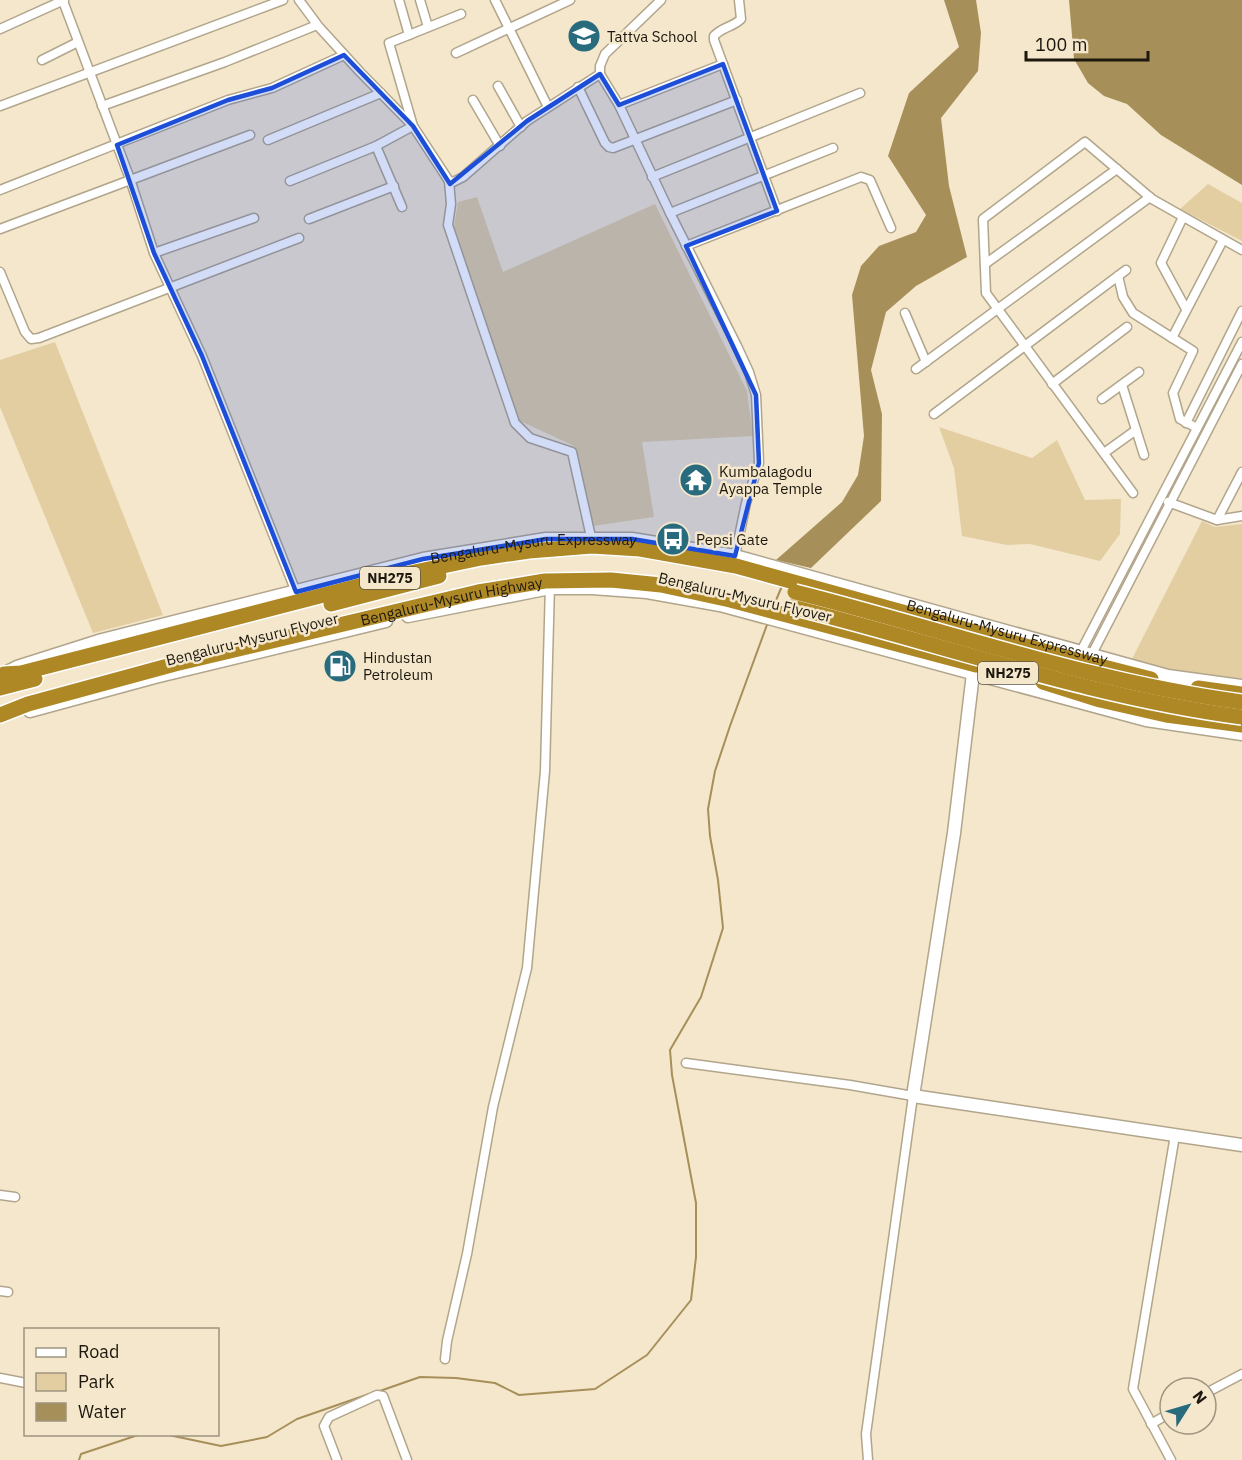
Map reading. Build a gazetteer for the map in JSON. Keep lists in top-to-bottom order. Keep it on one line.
{"streets":{"highway":["Bengaluru-Mysuru Expressway","NH275","Bengaluru-Mysuru Flyover","Bengaluru-Mysuru Highway"]},"crossings":[["Bengaluru-Mysuru Expressway","Bengaluru-Mysuru Flyover"],["NH275","Bengaluru-Mysuru Highway"]],"places":{"school or university":["Tattva School"],"temple":["Kumbalagodu Ayappa Temple"],"bus stop":["Pepsi Gate"],"fuel station":["Hindustan Petroleum"]},"legend":["Road","Park","Water"],"scale_bar":"100 m","north":"top right"}
